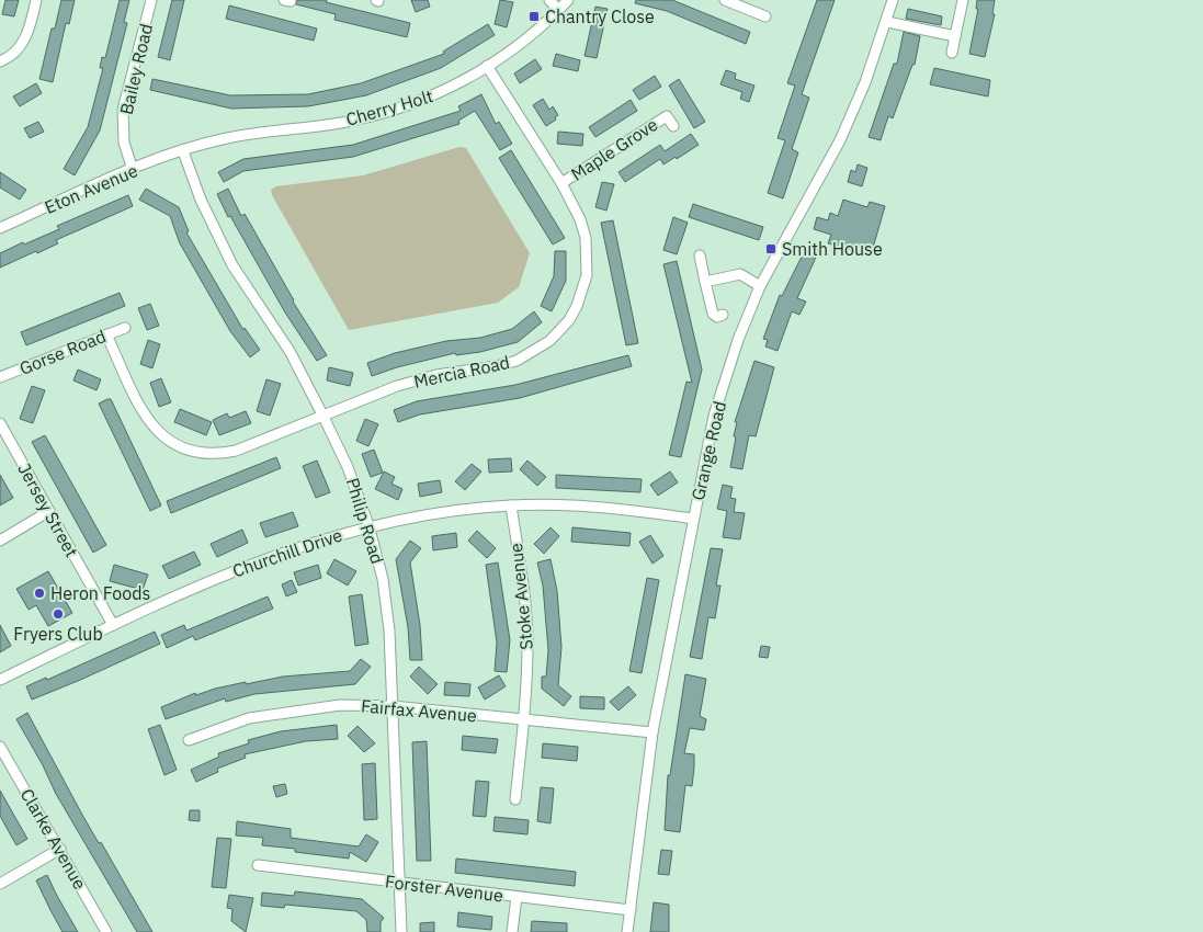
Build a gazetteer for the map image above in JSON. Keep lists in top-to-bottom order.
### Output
{
  "streets": {
    "street": [
      "Bailey Road",
      "Cherry Holt",
      "Maple Grove",
      "Eton Avenue",
      "Gorse Road",
      "Mercia Road",
      "Grange Road",
      "Jersey Street",
      "Philip Road",
      "Churchill Drive",
      "Stoke Avenue",
      "Fairfax Avenue",
      "Clarke Avenue",
      "Forster Avenue"
    ]
  },
  "crossings": [
    ["Bailey Road", "Eton Avenue"],
    ["Cherry Holt", "Eton Avenue"],
    ["Cherry Holt", "Mercia Road"],
    ["Cherry Holt", "Philip Road"],
    ["Maple Grove", "Mercia Road"],
    ["Eton Avenue", "Philip Road"],
    ["Gorse Road", "Mercia Road"],
    ["Mercia Road", "Philip Road"],
    ["Grange Road", "Churchill Drive"],
    ["Grange Road", "Fairfax Avenue"],
    ["Grange Road", "Forster Avenue"],
    ["Jersey Street", "Churchill Drive"],
    ["Philip Road", "Churchill Drive"],
    ["Philip Road", "Fairfax Avenue"],
    ["Philip Road", "Forster Avenue"],
    ["Churchill Drive", "Stoke Avenue"],
    ["Stoke Avenue", "Fairfax Avenue"]
  ],
  "places": {
    "transit": ["Chantry Close", "Smith House"],
    "other": ["Heron Foods", "Fryers Club"]
  }
}
